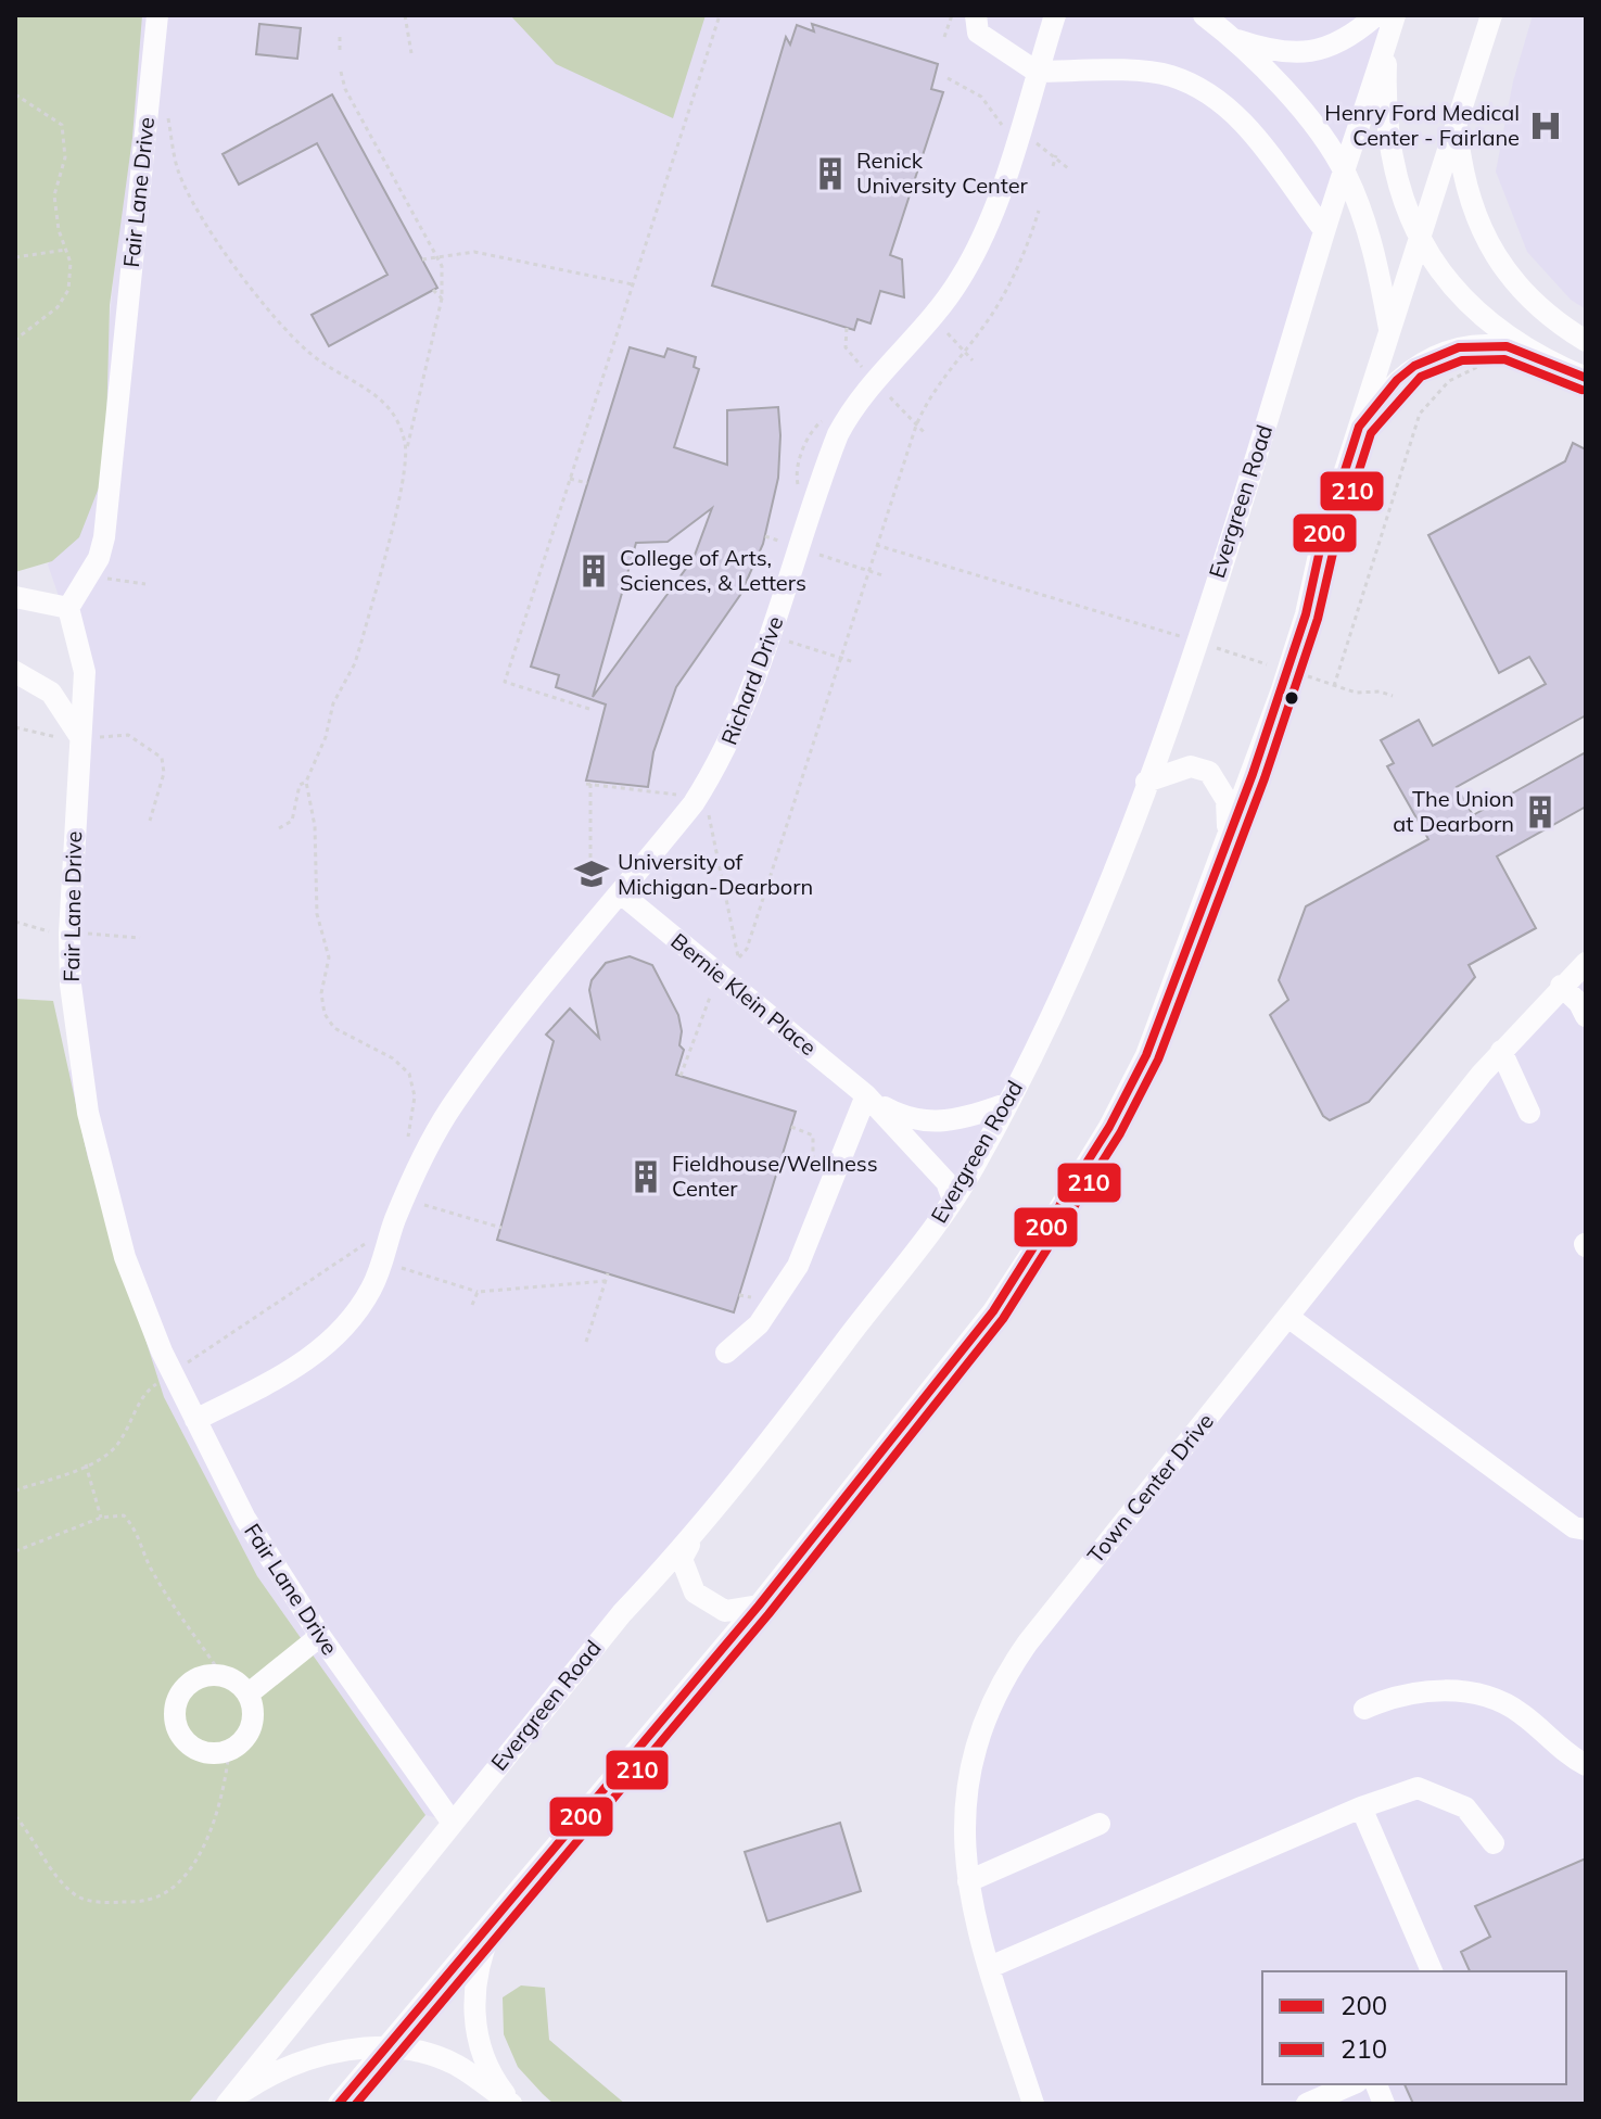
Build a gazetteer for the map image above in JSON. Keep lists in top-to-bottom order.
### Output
{
  "streets": {
    "street": [
      "Fair Lane Drive",
      "Evergreen Road",
      "Richard Drive",
      "Bernie Klein Place",
      "Town Center Drive"
    ]
  },
  "crossings": [
    ["Fair Lane Drive", "Evergreen Road"],
    ["Fair Lane Drive", "Richard Drive"],
    ["Evergreen Road", "Bernie Klein Place"],
    ["Richard Drive", "Bernie Klein Place"]
  ],
  "places": {
    "hospital": ["Henry Ford Medical Center - Fairlane"],
    "building": [
      "Renick University Center",
      "College of Arts, Sciences, & Letters",
      "The Union at Dearborn",
      "Fieldhouse/Wellness Center"
    ],
    "school or university": ["University of Michigan-Dearborn"]
  },
  "lines": ["transit line 200", "transit line 210"],
  "legend": ["200", "210"]
}
